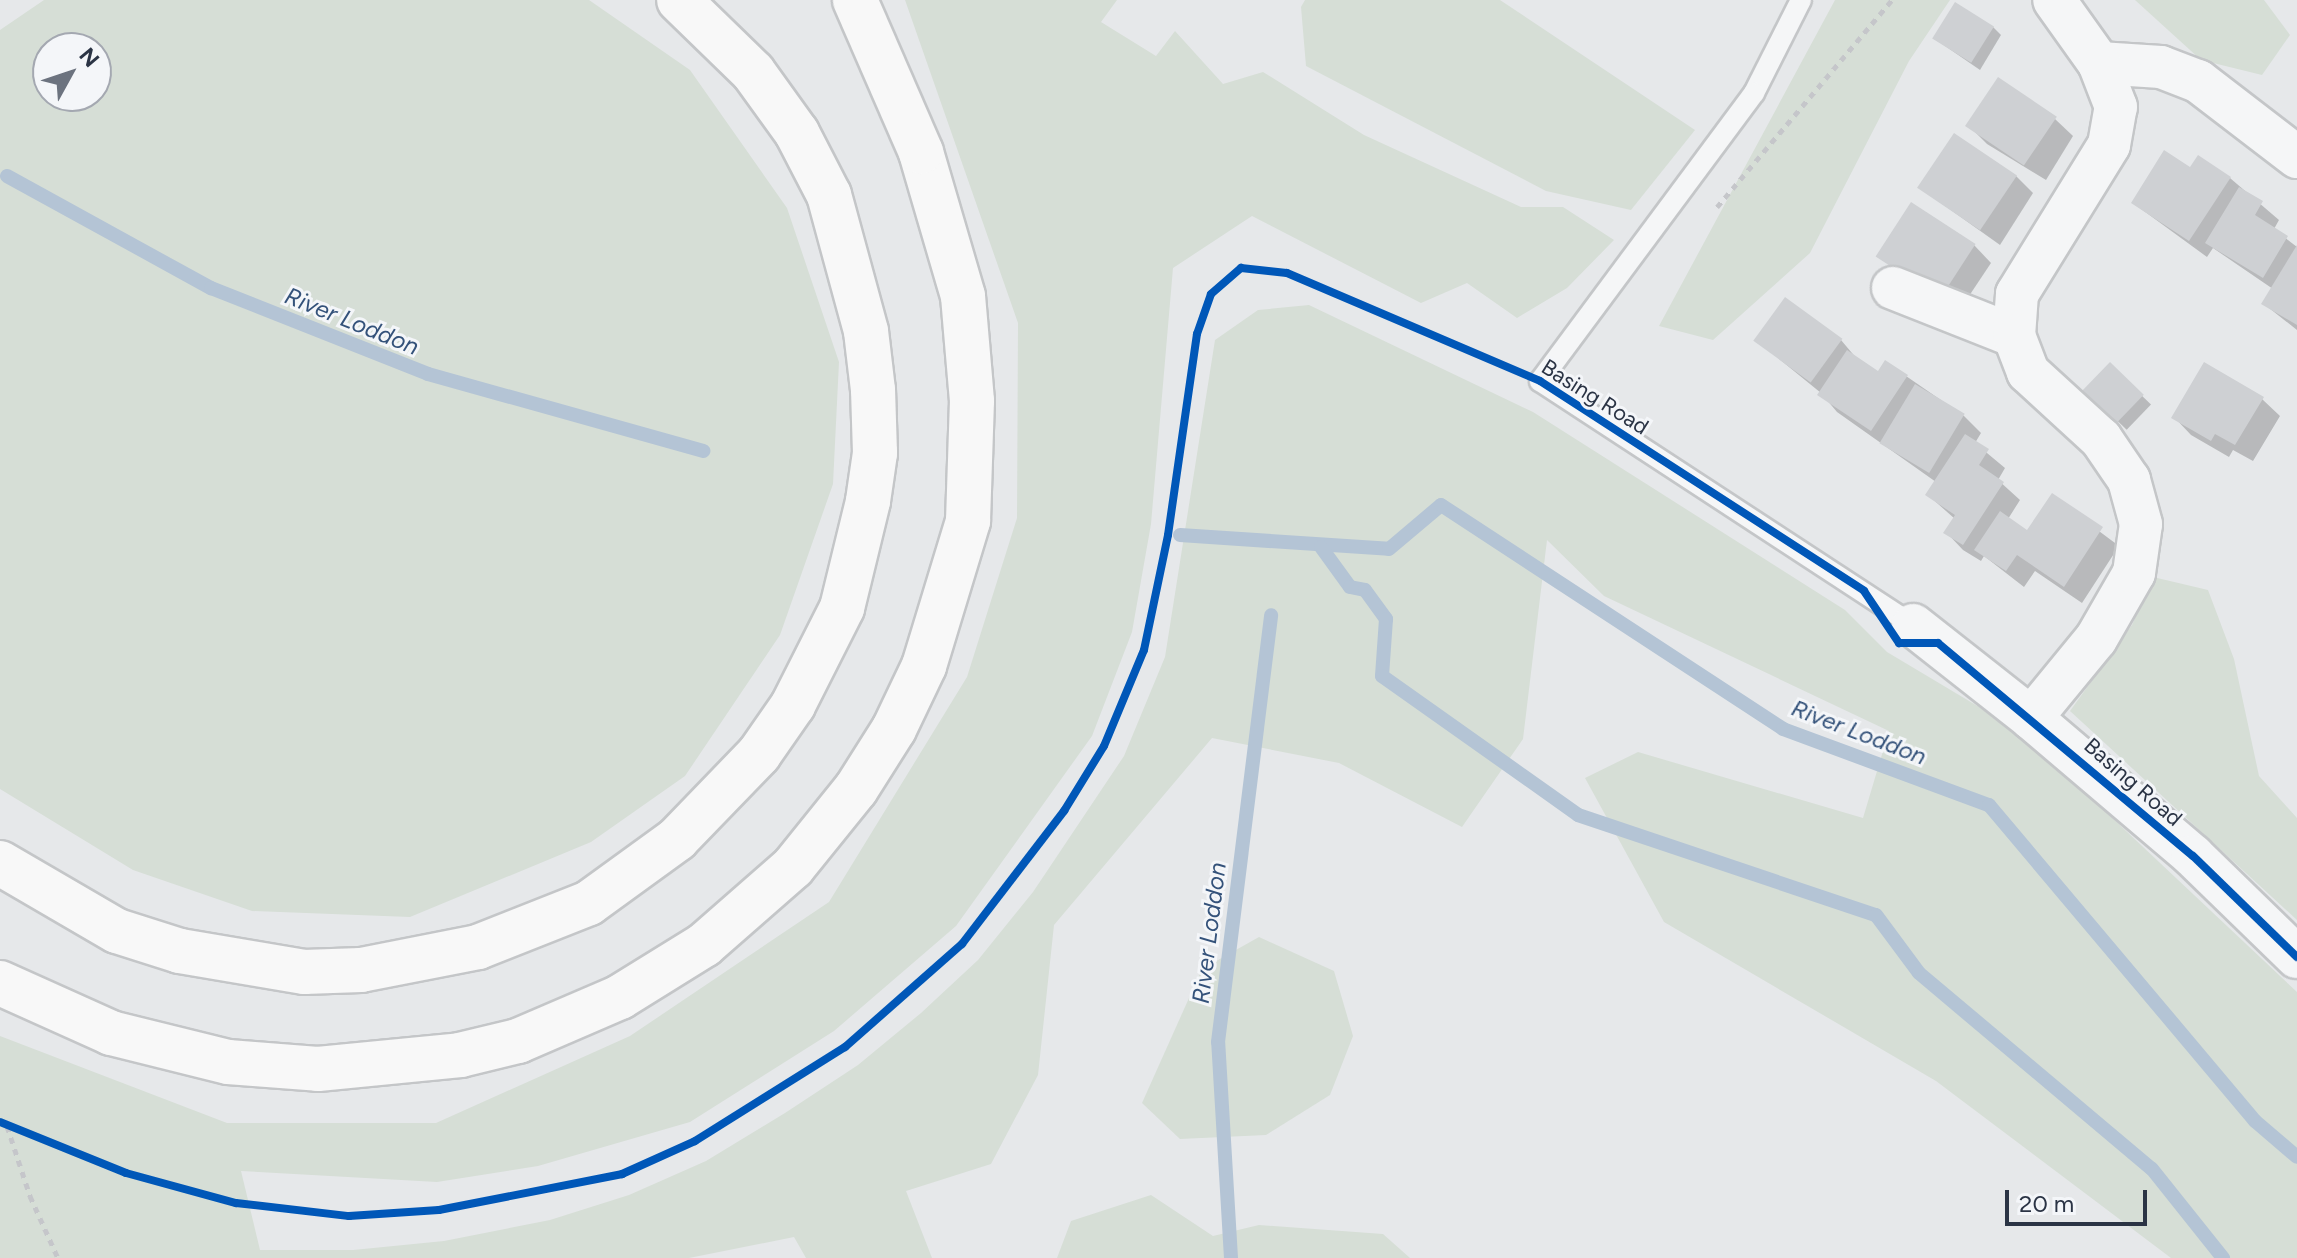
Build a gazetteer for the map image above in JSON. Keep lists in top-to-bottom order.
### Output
{
  "streets": {
    "street": ["Basing Road"]
  },
  "water": ["River Loddon"],
  "scale_bar": "20 m",
  "north": "top right"
}
